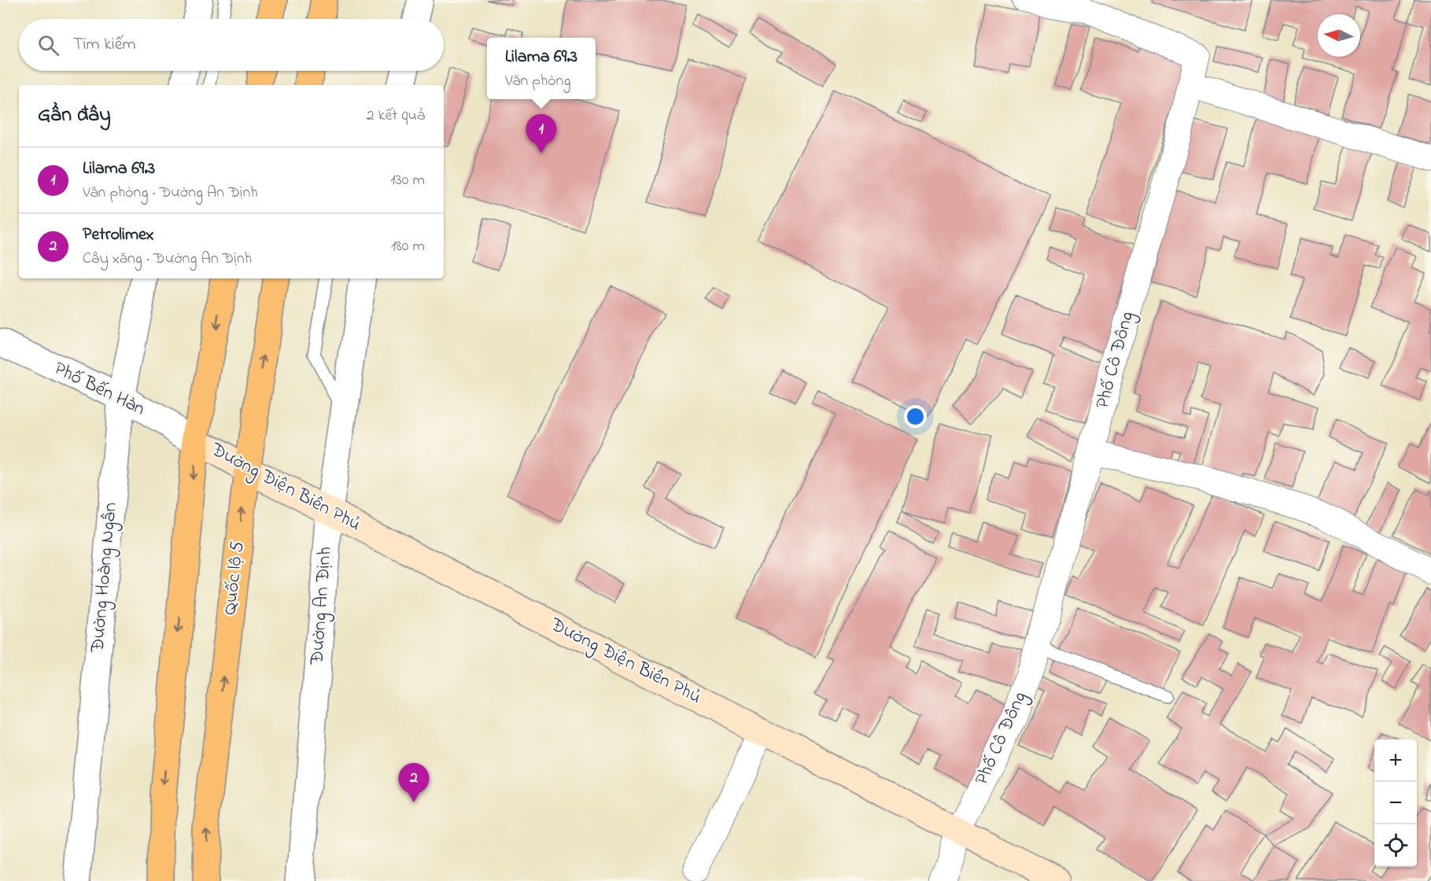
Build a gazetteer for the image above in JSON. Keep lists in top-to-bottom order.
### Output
{
  "streets": {
    "highway": ["Quốc lộ 5"],
    "main road": ["Đường Điện Biên Phủ"],
    "street": [
      "Phố Cô Đông",
      "Phố Bến Hàn",
      "Đường Hoàng Ngân",
      "Đường An Định"
    ]
  },
  "crossings": [
    ["Phố Cô Đông", "Đường Điện Biên Phủ"],
    ["Phố Bến Hàn", "Đường Điện Biên Phủ"],
    ["Phố Bến Hàn", "Đường Hoàng Ngân"],
    ["Đường Điện Biên Phủ", "Quốc lộ 5"],
    ["Đường Điện Biên Phủ", "Đường An Định"]
  ],
  "north": "left",
  "page": {
    "search": "Tìm kiếm",
    "popup": ["Lilama 69.3", "Văn phòng"],
    "heading": ["Gần đây", "2 kết quả"],
    "pins": ["1", "2"],
    "list": [
      {
        "mark": "1",
        "name": "Lilama 69.3",
        "note": "Văn phòng · Đường An Định",
        "value": "130 m"
      },
      {
        "mark": "2",
        "name": "Petrolimex",
        "note": "Cây xăng · Đường An Định",
        "value": "180 m"
      }
    ],
    "map_buttons": ["+", "−"]
  }
}
